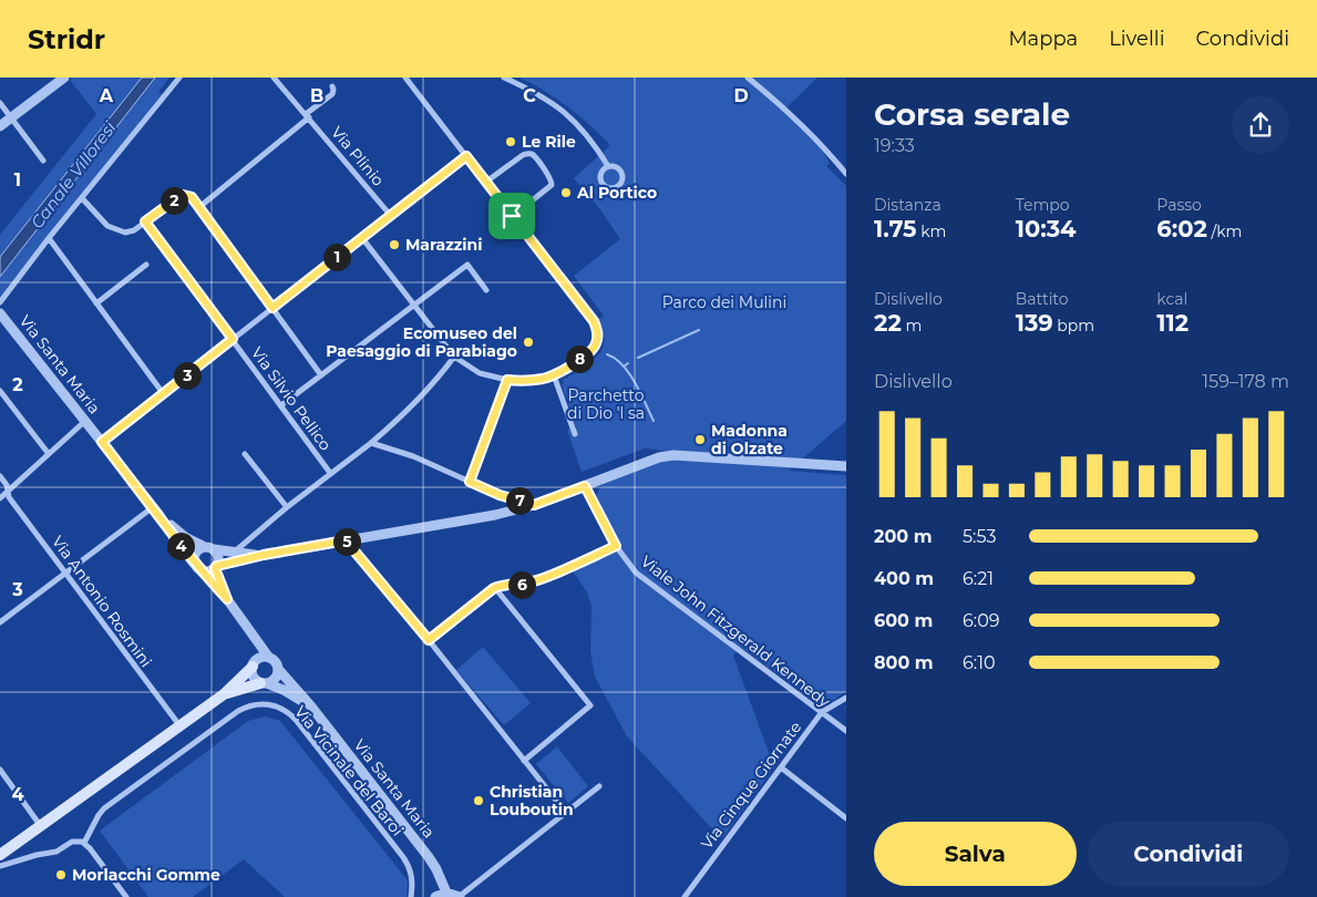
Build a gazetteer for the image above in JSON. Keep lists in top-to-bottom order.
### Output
{
  "streets": {
    "street": [
      "Via Plinio",
      "Via Santa Maria",
      "Via Silvio Pellico",
      "Via Antonio Rosmini",
      "Viale John Fitzgerald Kennedy",
      "Via Vicinale del Baroi",
      "Via Cinque Giornate"
    ]
  },
  "crossings": [
    ["Viale John Fitzgerald Kennedy", "Via Cinque Giornate"]
  ],
  "water": ["Canale Villoresi"],
  "parks": ["Parco dei Mulini", "Parchetto di Dio 'l sa"],
  "places": [
    "Le Rile",
    "Al Portico",
    "Marazzini",
    "Ecomuseo del Paesaggio di Parabiago",
    "Madonna di Olzate",
    "Christian Louboutin",
    "Morlacchi Gomme"
  ],
  "page": {
    "header": "Stridr",
    "nav": ["Mappa", "Livelli", "Condividi"],
    "heading": ["Corsa serale", "19:33"],
    "stats": [
      ["Distanza", "1.75 km"],
      ["Tempo", "10:34"],
      ["Passo", "6:02 /km"],
      ["Dislivello", "22 m"],
      ["Battito", "139 bpm"],
      ["kcal", "112"]
    ],
    "pins": [
      "2",
      "1",
      "8",
      "3",
      "7",
      "5",
      "4",
      "6"
    ],
    "chart": ["Dislivello", "159–178 m"],
    "list": [
      {
        "name": "200 m",
        "note": "5:53"
      },
      {
        "name": "400 m",
        "note": "6:21"
      },
      {
        "name": "600 m",
        "note": "6:09"
      },
      {
        "name": "800 m",
        "note": "6:10"
      }
    ],
    "buttons": ["Salva", "Condividi"]
  },
  "grid": {
    "columns": [
      "A",
      "B",
      "C",
      "D"
    ],
    "rows": [
      "1",
      "2",
      "3",
      "4"
    ]
  }
}
